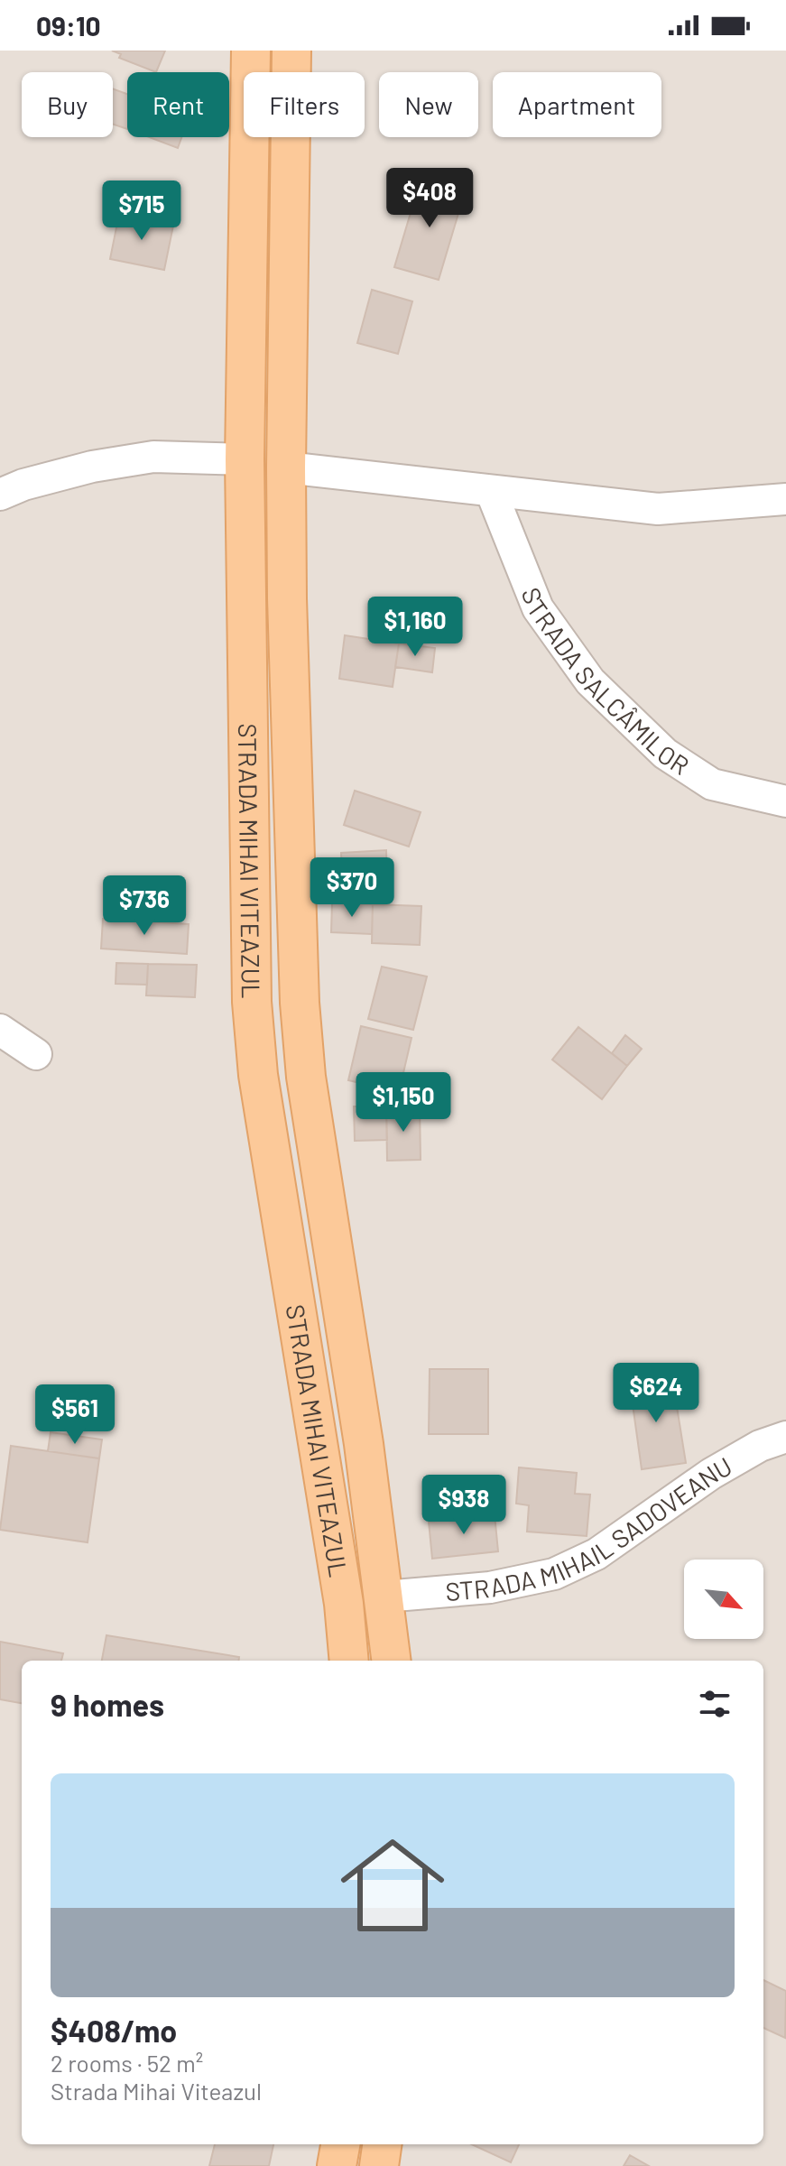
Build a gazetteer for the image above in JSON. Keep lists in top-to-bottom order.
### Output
{
  "streets": {
    "main road": ["STRADA MIHAI VITEAZUL"],
    "street": ["STRADA SALCÂMILOR", "STRADA MIHAIL SADOVEANU"]
  },
  "crossings": [
    ["STRADA MIHAI VITEAZUL", "STRADA MIHAIL SADOVEANU"]
  ],
  "north": "bottom right",
  "page": {
    "status": "09:10",
    "chip": [
      "Buy",
      "Rent",
      "Filters",
      "New",
      "Apartment"
    ],
    "price": [
      "$408",
      "$715",
      "$1,160",
      "$370",
      "$736",
      "$1,150",
      "$624",
      "$561",
      "$938"
    ],
    "heading": "9 homes",
    "list": [
      {
        "name": "$408/mo",
        "note": "2 rooms · 52 m² · Strada Mihai Viteazul"
      }
    ]
  }
}
